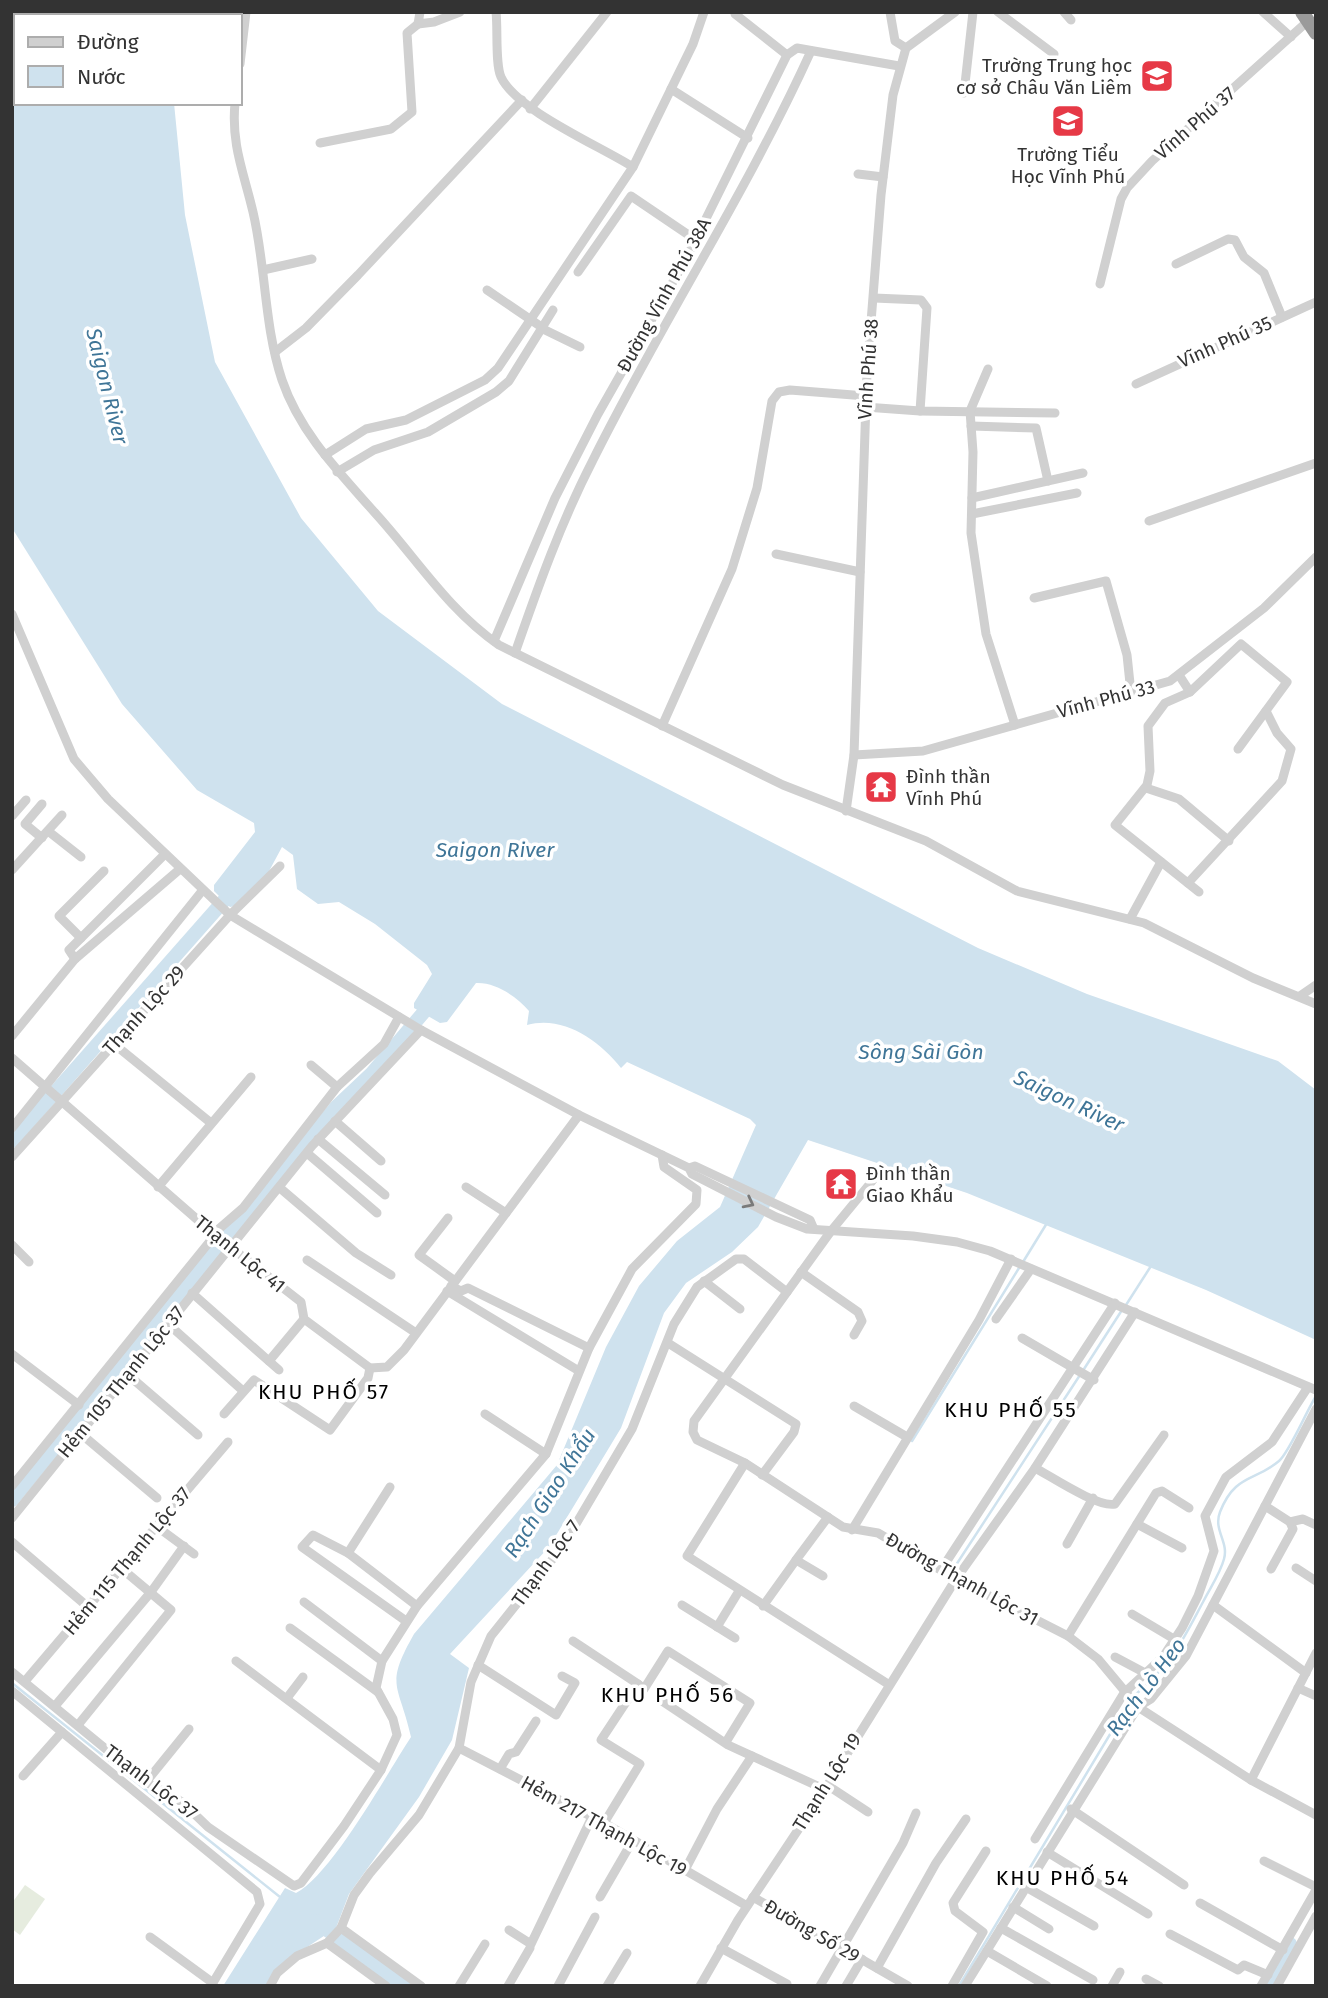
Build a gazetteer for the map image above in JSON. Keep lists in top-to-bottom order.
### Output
{
  "streets": {
    "street": [
      "Vĩnh Phú 37",
      "Đường Vĩnh Phú 38A",
      "Vĩnh Phú 35",
      "Vĩnh Phú 38",
      "Vĩnh Phú 33",
      "Thạnh Lộc 29",
      "Thạnh Lộc 41",
      "Hẻm 105 Thạnh Lộc 37",
      "Hẻm 115 Thạnh Lộc 37",
      "Thạnh Lộc 7",
      "Đường Thạnh Lộc 31",
      "Thạnh Lộc 37",
      "Thạnh Lộc 19",
      "Hẻm 217 Thạnh Lộc 19",
      "Đường Số 29"
    ]
  },
  "crossings": [
    ["Vĩnh Phú 38", "Vĩnh Phú 33"],
    ["Thạnh Lộc 29", "Thạnh Lộc 41"],
    ["Thạnh Lộc 41", "Hẻm 105 Thạnh Lộc 37"],
    ["Hẻm 115 Thạnh Lộc 37", "Thạnh Lộc 37"],
    ["Thạnh Lộc 7", "Đường Thạnh Lộc 31"],
    ["Thạnh Lộc 7", "Hẻm 217 Thạnh Lộc 19"],
    ["Đường Thạnh Lộc 31", "Thạnh Lộc 19"],
    ["Thạnh Lộc 19", "Hẻm 217 Thạnh Lộc 19"],
    ["Thạnh Lộc 19", "Đường Số 29"]
  ],
  "districts": [
    "KHU PHỐ 57",
    "KHU PHỐ 55",
    "KHU PHỐ 56",
    "KHU PHỐ 54"
  ],
  "water": [
    "Saigon River",
    "Sông Sài Gòn",
    "Rạch Giao Khẩu",
    "Rạch Lò Heo"
  ],
  "places": {
    "school or university": ["Trường Trung học cơ sở Châu Văn Liêm", "Trường Tiểu Học Vĩnh Phú"],
    "temple": ["Đình thần Vĩnh Phú", "Đình thần Giao Khẩu"]
  },
  "legend": ["Đường", "Nước"]
}
